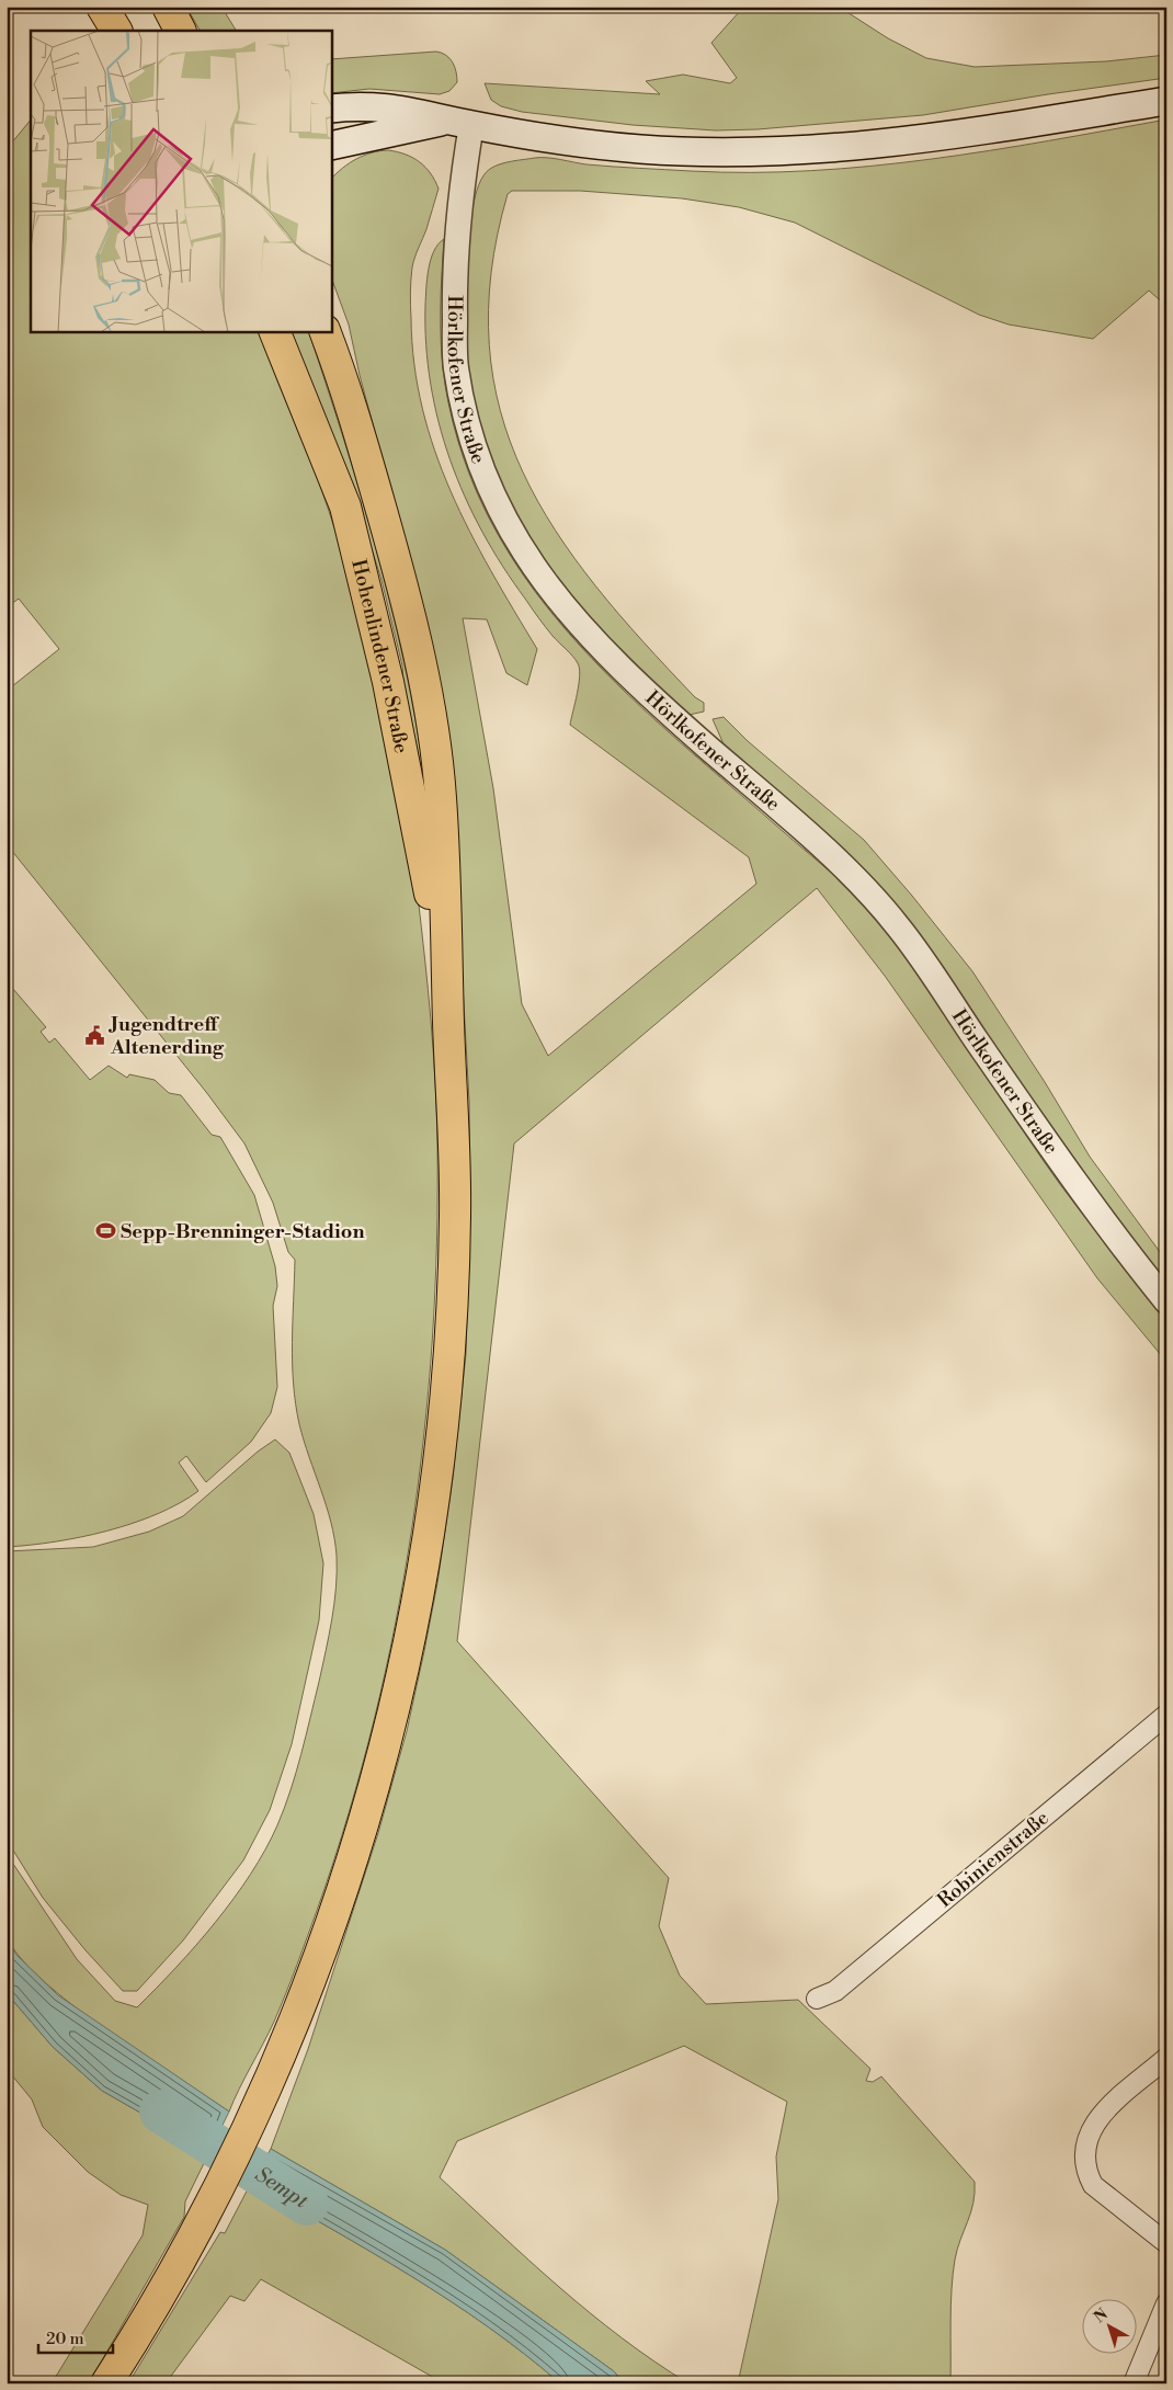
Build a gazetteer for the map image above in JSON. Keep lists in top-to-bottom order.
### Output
{
  "streets": {
    "main road": ["Hohenlindener Straße"],
    "street": ["Hörlkofener Straße", "Robinienstraße"]
  },
  "water": ["Sempt"],
  "places": {
    "public building": ["Jugendtreff Altenerding"],
    "sports": ["Sepp-Brenninger-Stadion"]
  },
  "scale_bar": "20 m",
  "north": "top left"
}
